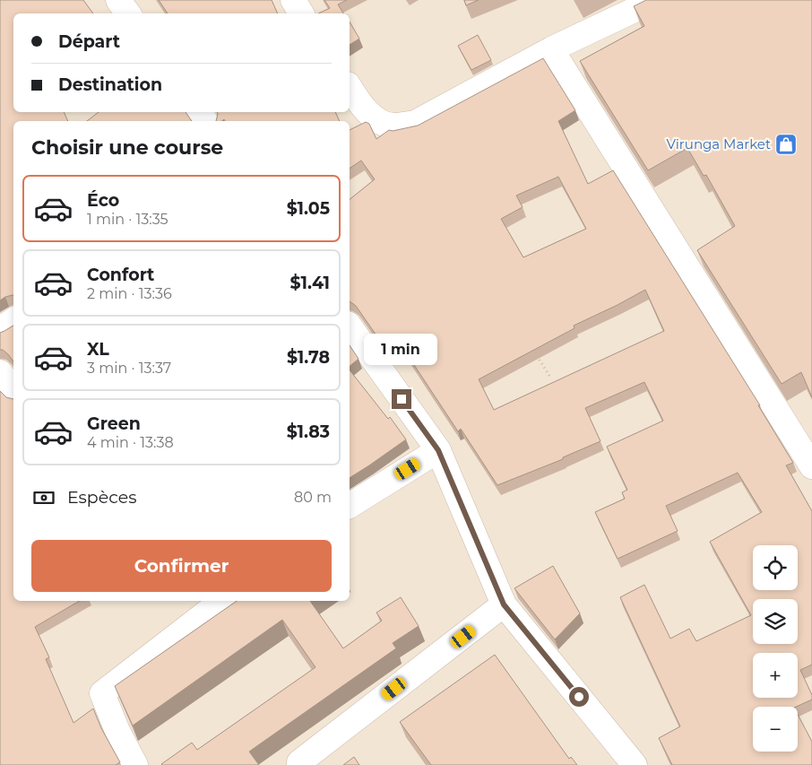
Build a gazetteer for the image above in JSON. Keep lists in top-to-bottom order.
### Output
{
  "places": {
    "shop": ["Virunga Market"]
  },
  "page": {
    "banner": ["Départ", "Destination"],
    "heading": "Choisir une course",
    "list": [
      {
        "name": "Éco",
        "note": "1 min · 13:35",
        "value": "$1.05"
      },
      {
        "name": "Confort",
        "note": "2 min · 13:36",
        "value": "$1.41"
      },
      {
        "name": "XL",
        "note": "3 min · 13:37",
        "value": "$1.78"
      },
      {
        "name": "Green",
        "note": "4 min · 13:38",
        "value": "$1.83"
      }
    ],
    "bubble": "1 min",
    "pay": ["Espèces", "80 m"],
    "buttons": "Confirmer",
    "map_buttons": ["+", "−"]
  }
}
